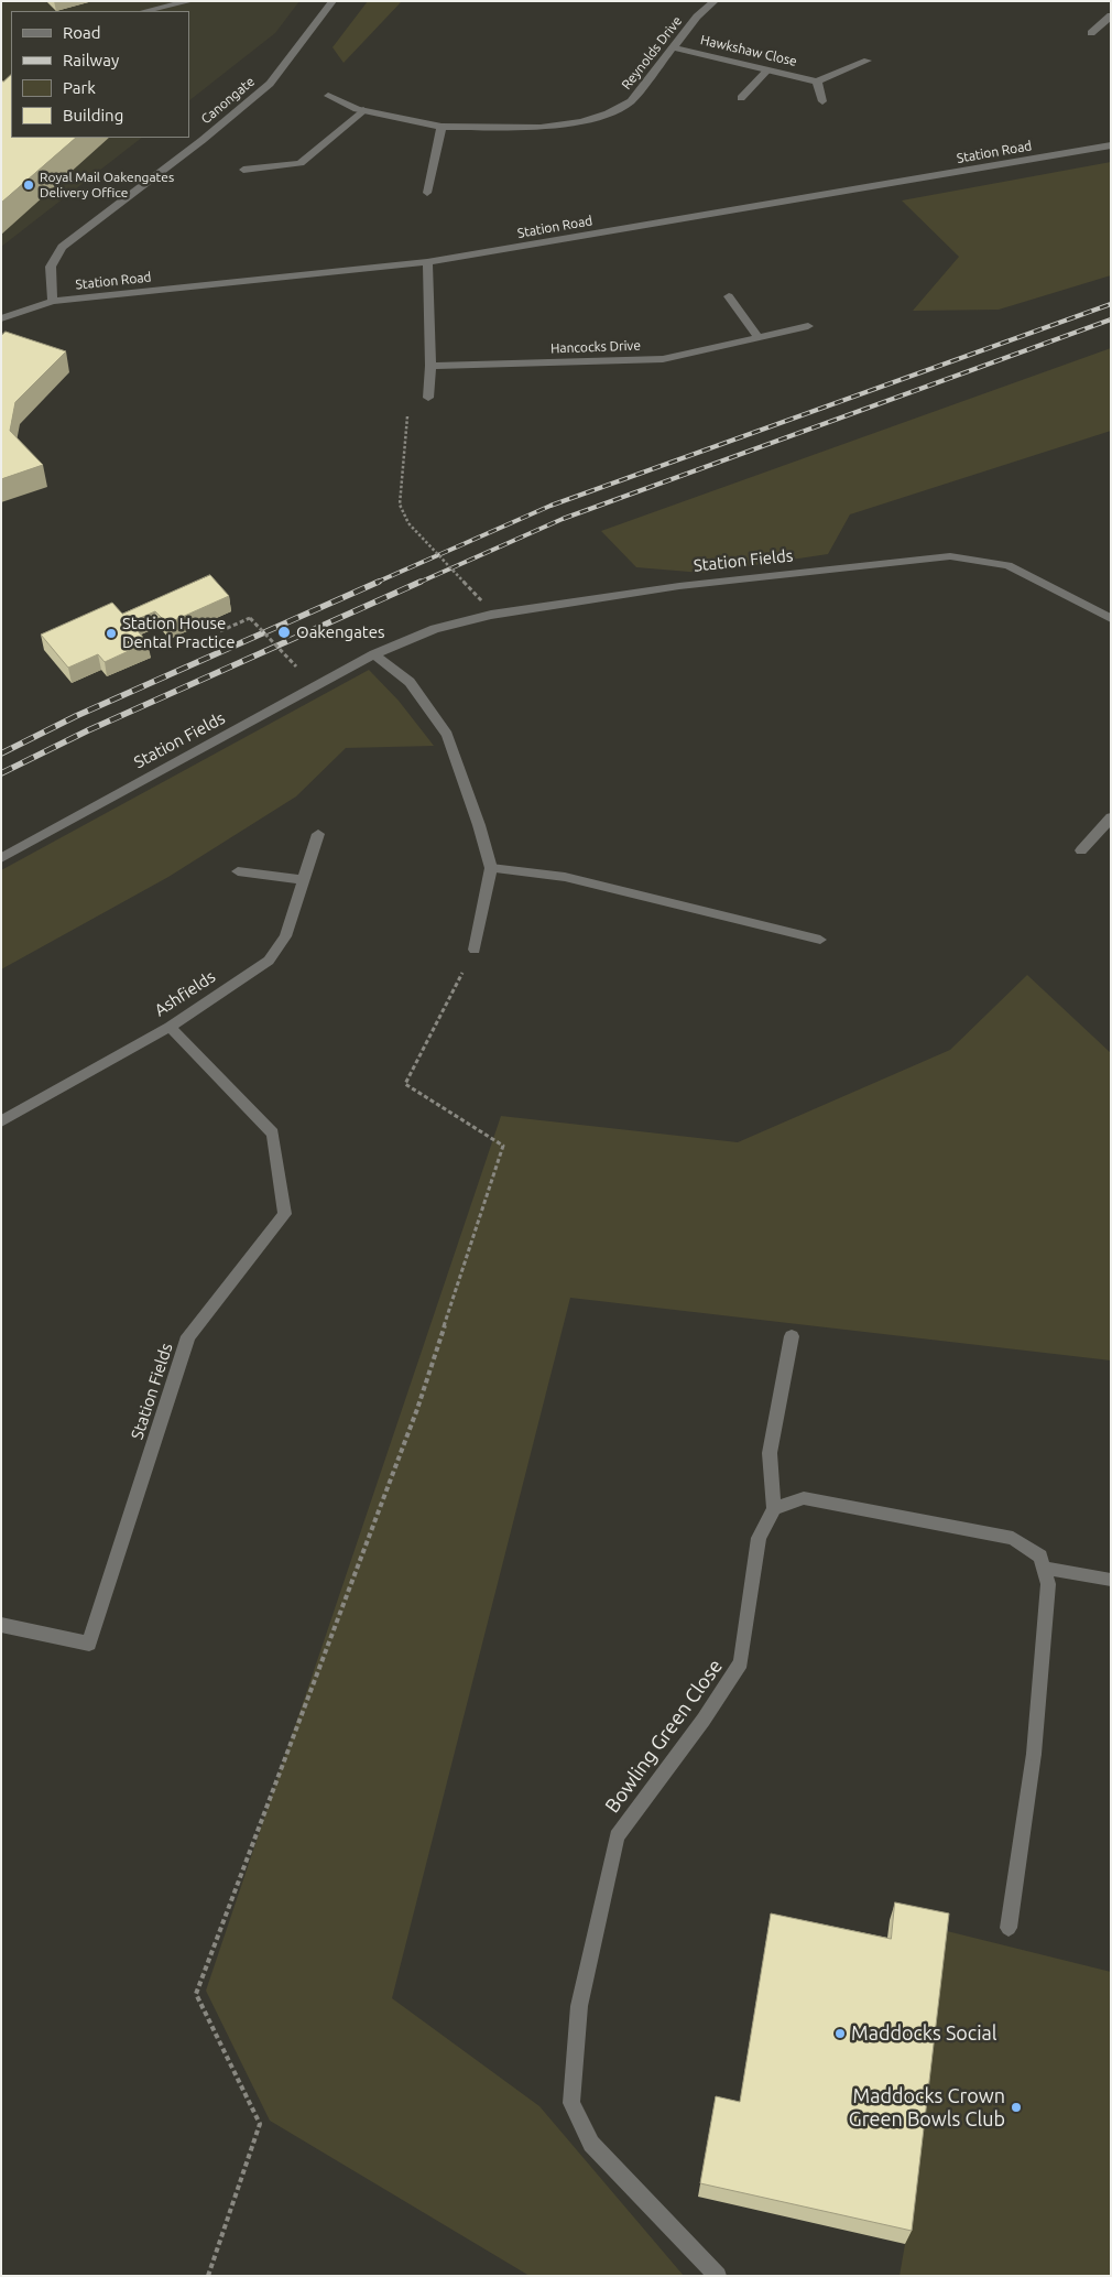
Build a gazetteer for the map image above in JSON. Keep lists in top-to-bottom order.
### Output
{
  "streets": {
    "street": [
      "Hawkshaw Close",
      "Reynolds Drive",
      "Canongate",
      "Station Road",
      "Hancocks Drive",
      "Station Fields",
      "Ashfields",
      "Bowling Green Close"
    ]
  },
  "crossings": [
    ["Hawkshaw Close", "Reynolds Drive"],
    ["Canongate", "Station Road"],
    ["Station Fields", "Ashfields"]
  ],
  "places": [
    "Royal Mail Oakengates Delivery Office",
    "Oakengates",
    "Station House Dental Practice",
    "Maddocks Social",
    "Maddocks Crown Green Bowls Club"
  ],
  "legend": [
    "Road",
    "Railway",
    "Park",
    "Building"
  ]
}
